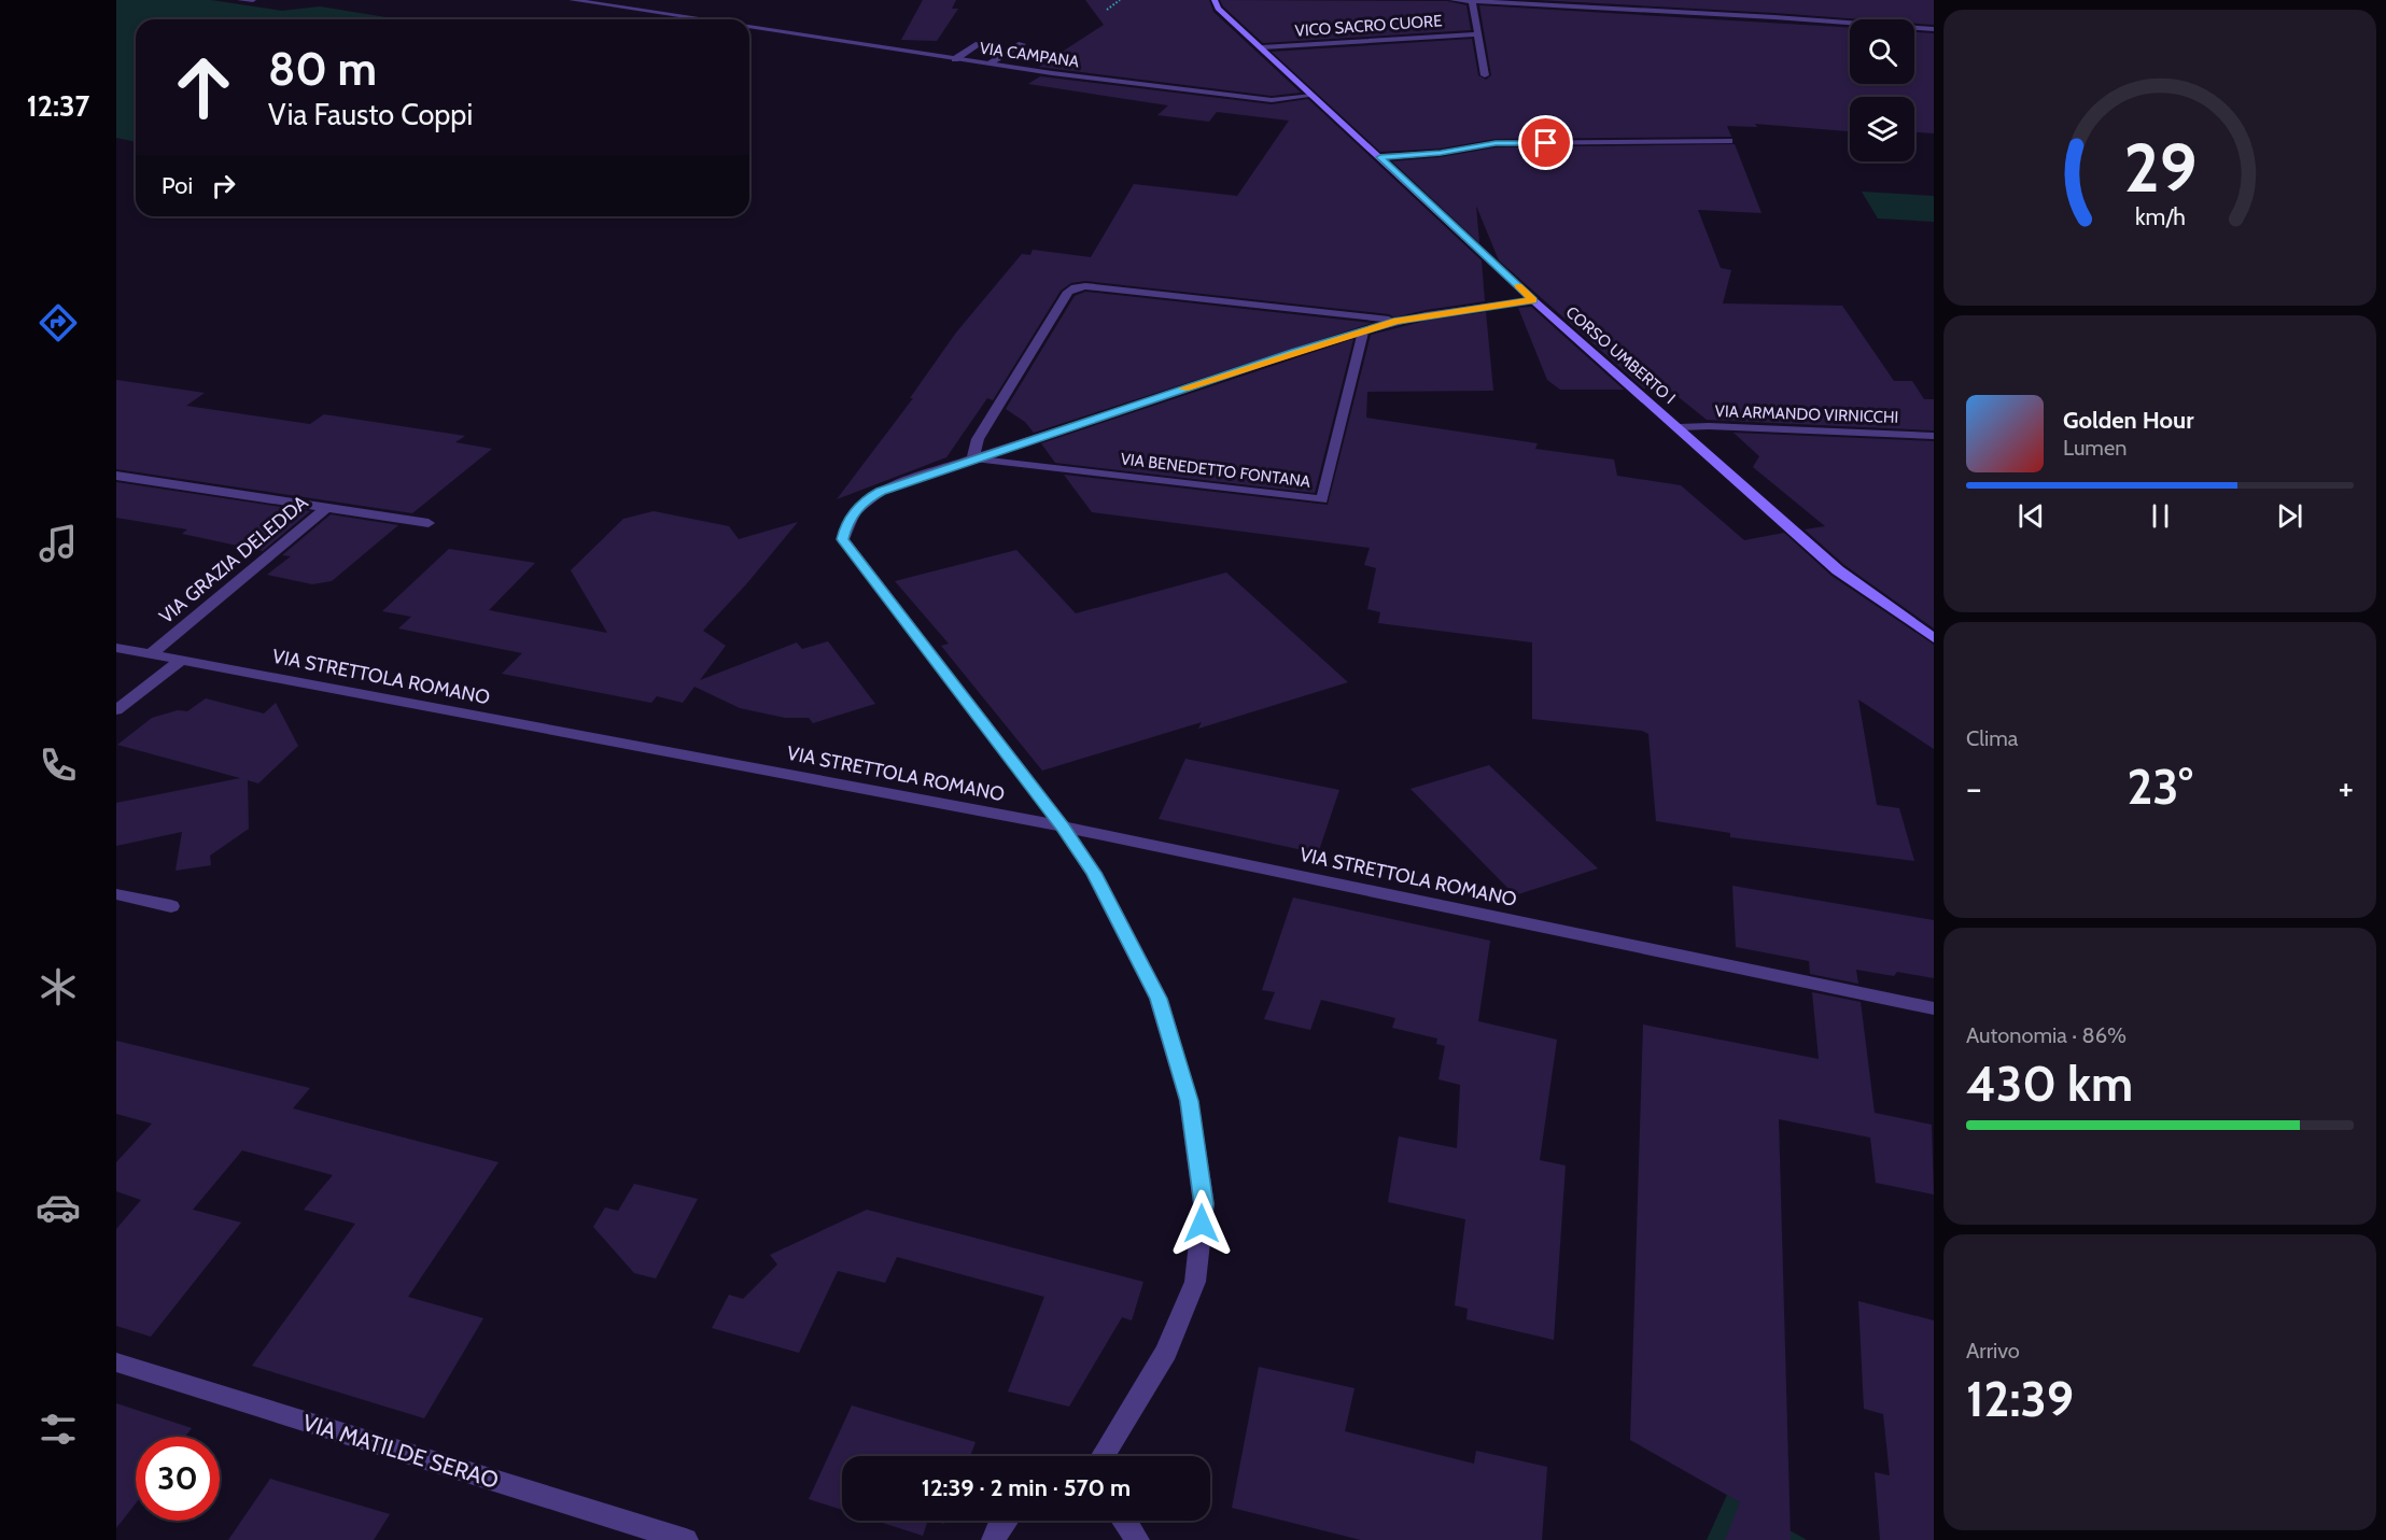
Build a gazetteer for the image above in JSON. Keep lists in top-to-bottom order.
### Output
{
  "streets": {
    "main road": ["CORSO UMBERTO I"],
    "street": [
      "VICO SACRO CUORE",
      "VIA CAMPANA",
      "VIA ARMANDO VIRNICCHI",
      "VIA BENEDETTO FONTANA",
      "VIA GRAZIA DELEDDA",
      "VIA STRETTOLA ROMANO",
      "VIA MATILDE SERAO"
    ]
  },
  "crossings": [
    ["VICO SACRO CUORE", "CORSO UMBERTO I"],
    ["VIA CAMPANA", "CORSO UMBERTO I"],
    ["CORSO UMBERTO I", "VIA ARMANDO VIRNICCHI"],
    ["CORSO UMBERTO I", "VIA BENEDETTO FONTANA"],
    ["VIA BENEDETTO FONTANA", "VIA STRETTOLA ROMANO"],
    ["VIA GRAZIA DELEDDA", "VIA STRETTOLA ROMANO"]
  ],
  "page": {
    "tabs": "12:37",
    "turn": ["80 m", "Via Fausto Coppi"],
    "then": "Poi",
    "song": ["Golden Hour", "Lumen"],
    "tile": [
      "Clima",
      ["Autonomia · 86%", "430 km"],
      ["Arrivo", "12:39"]
    ],
    "heat": ["−", "23°", "+"],
    "limit": "30",
    "trip": "12:39 · 2 min · 570 m",
    "gauge": ["29", "km/h"]
  }
}
